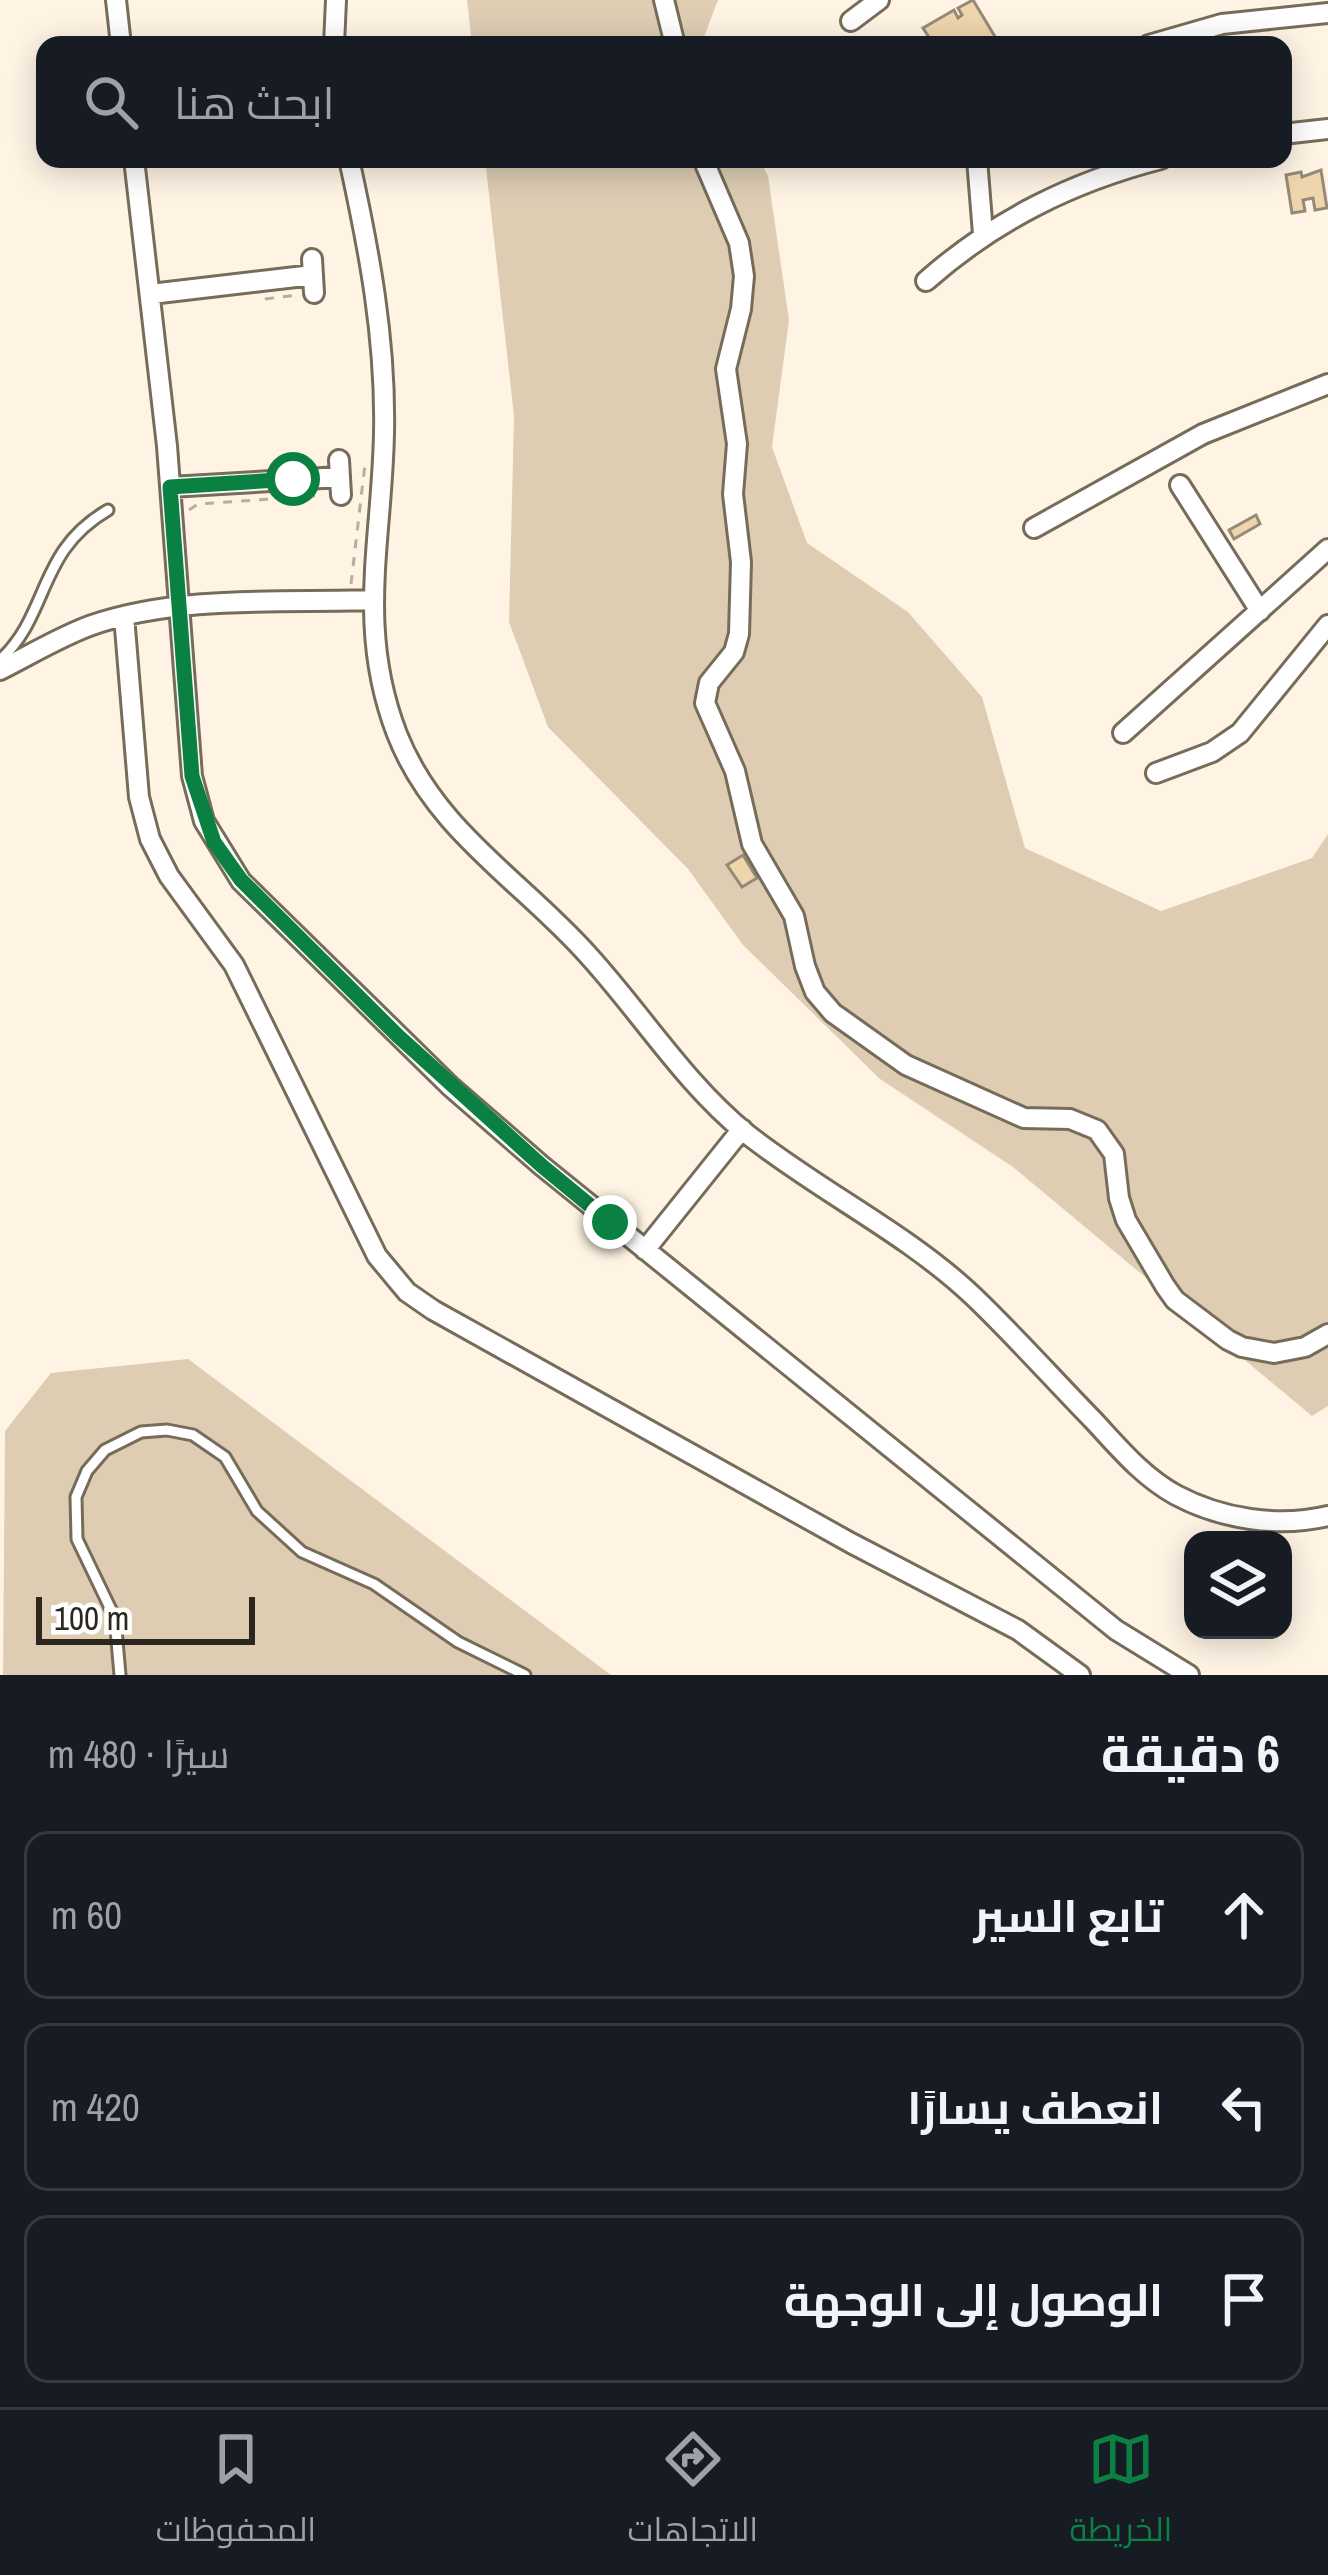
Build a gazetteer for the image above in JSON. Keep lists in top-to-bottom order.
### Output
{
  "scale_bar": "100 m",
  "page": {
    "search": "ابحث هنا",
    "scale": "100 m",
    "heading": ["6 دقيقة", "سيرًا · 480 m"],
    "list": [
      ["تابع السير", "60 m"],
      ["انعطف يسارًا", "420 m"],
      "الوصول إلى الوجهة"
    ],
    "nav": ["الخريطة", "الاتجاهات", "المحفوظات"]
  }
}
